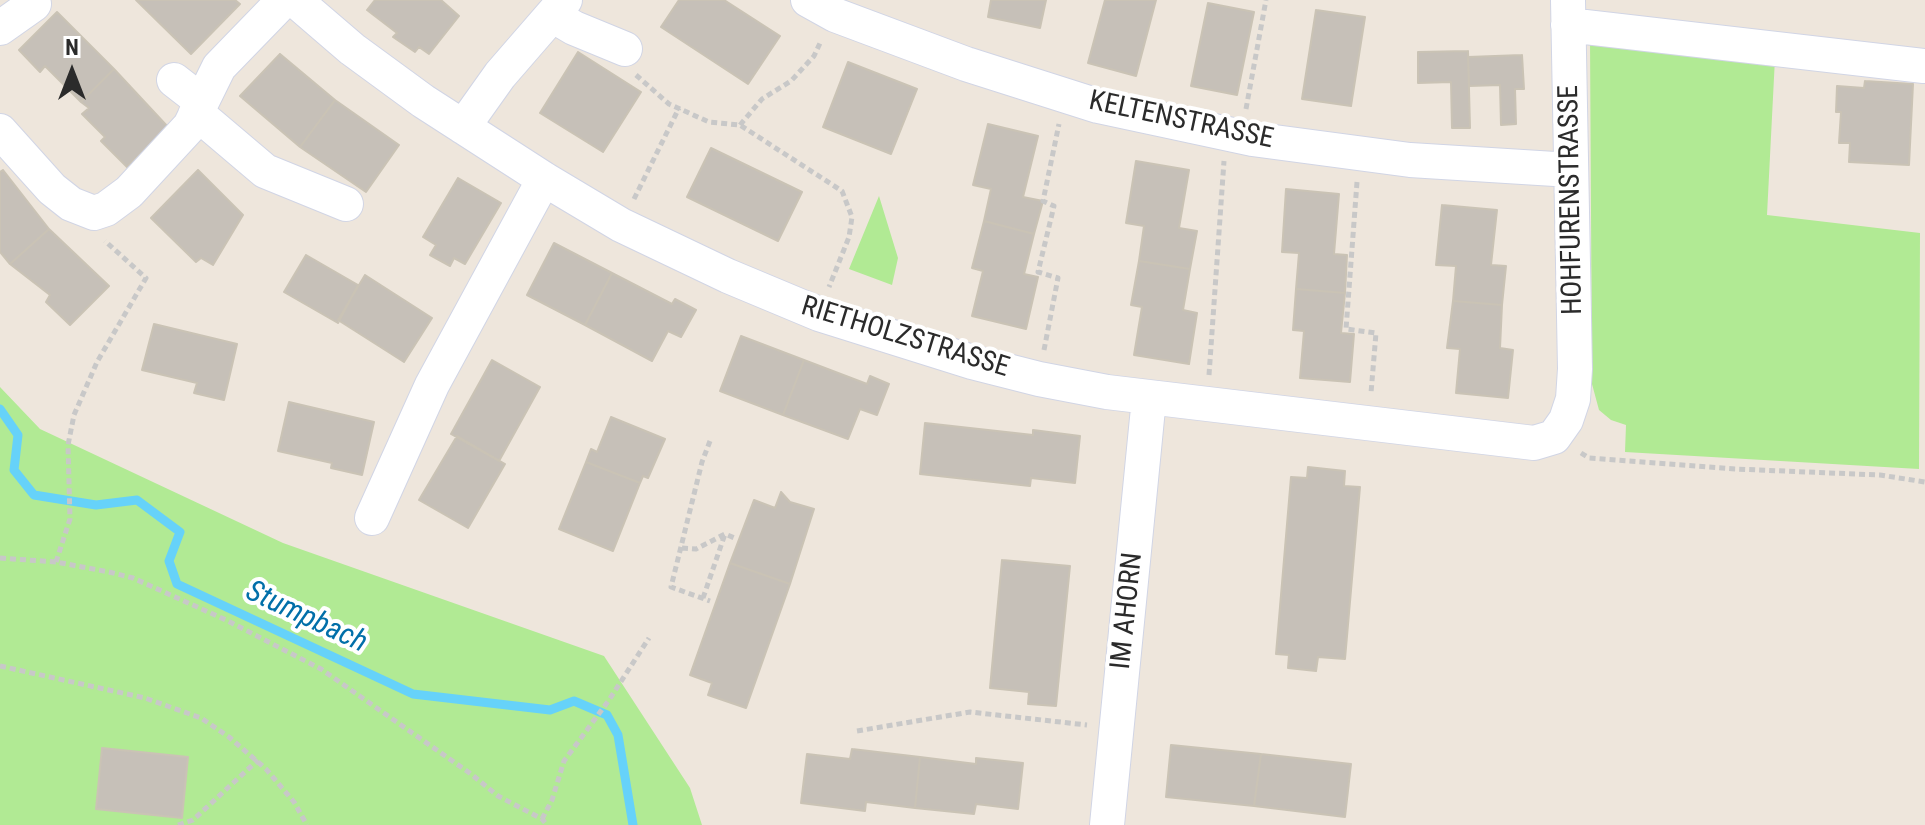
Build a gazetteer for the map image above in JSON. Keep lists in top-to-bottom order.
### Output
{
  "streets": {
    "street": [
      "KELTENSTRASSE",
      "HOHFURENSTRASSE",
      "RIETHOLZSTRASSE",
      "IM AHORN"
    ]
  },
  "crossings": [
    ["KELTENSTRASSE", "HOHFURENSTRASSE"],
    ["HOHFURENSTRASSE", "RIETHOLZSTRASSE"],
    ["RIETHOLZSTRASSE", "IM AHORN"]
  ],
  "water": ["Stumpbach"],
  "north": "top"
}
